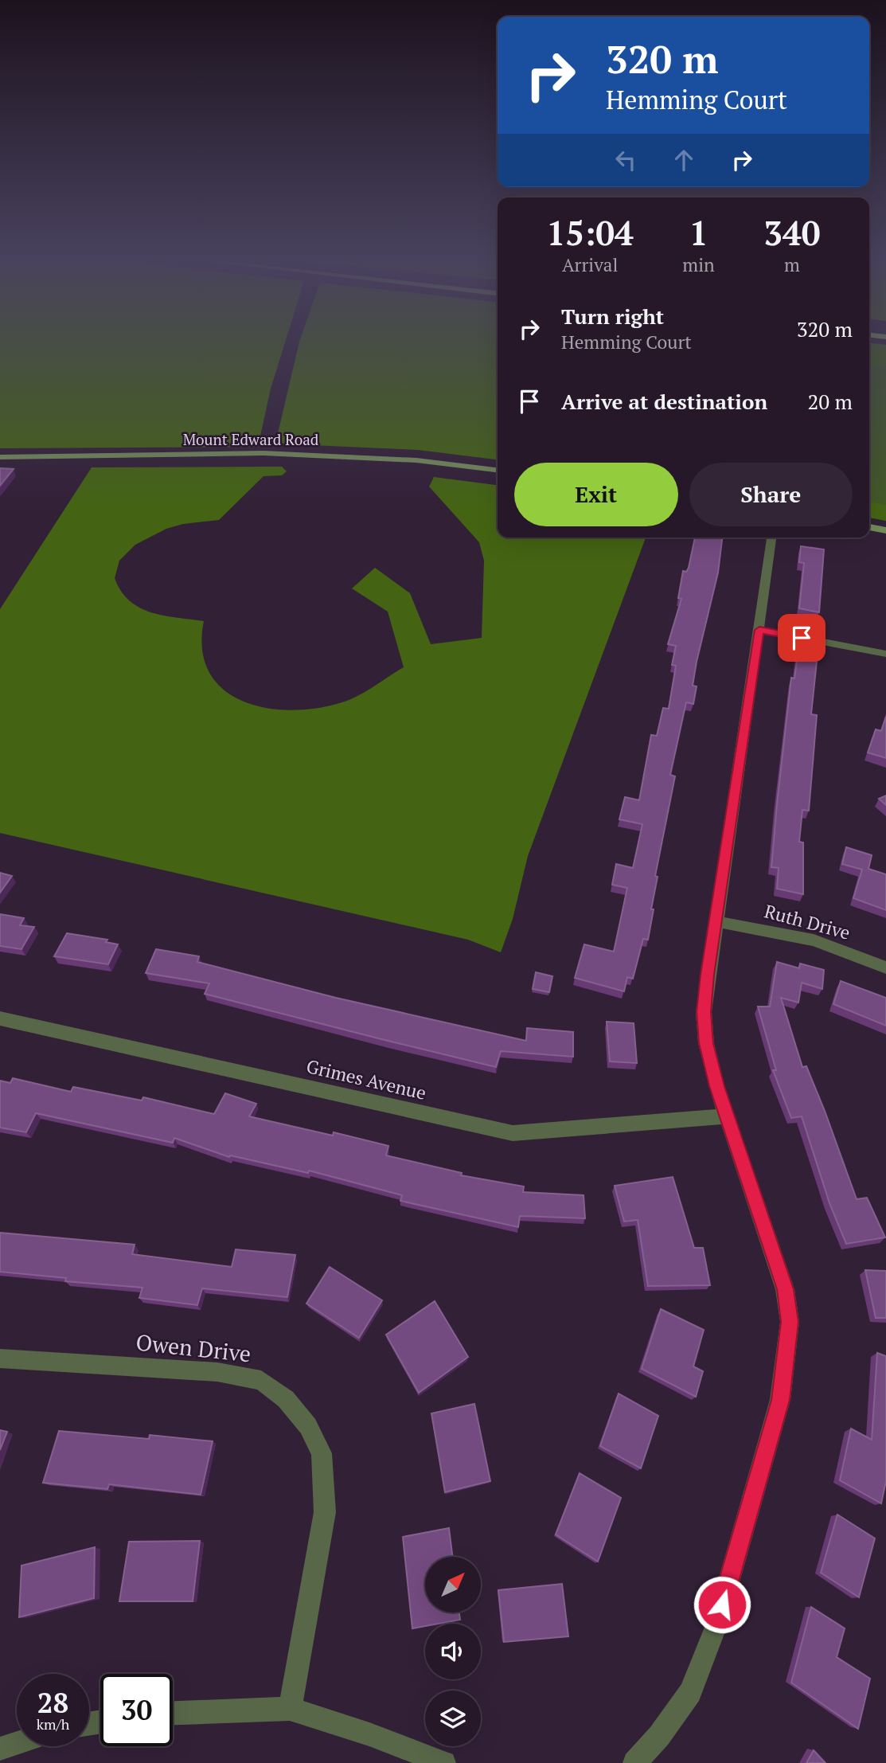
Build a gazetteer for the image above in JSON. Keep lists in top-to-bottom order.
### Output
{
  "streets": {
    "street": [
      "Mount Edward Road",
      "Ruth Drive",
      "Grimes Avenue",
      "Owen Drive"
    ]
  },
  "north": "top right",
  "page": {
    "turn": ["320 m", "Hemming Court"],
    "eta": [
      "15:04",
      "Arrival",
      "1",
      "min",
      "340",
      "m"
    ],
    "list": [
      {
        "name": "Turn right",
        "note": "Hemming Court",
        "value": "320 m"
      },
      {
        "name": "Arrive at destination",
        "value": "20 m"
      }
    ],
    "buttons": ["Exit", "Share"],
    "speed": "28 km/h",
    "limit": "30"
  }
}
